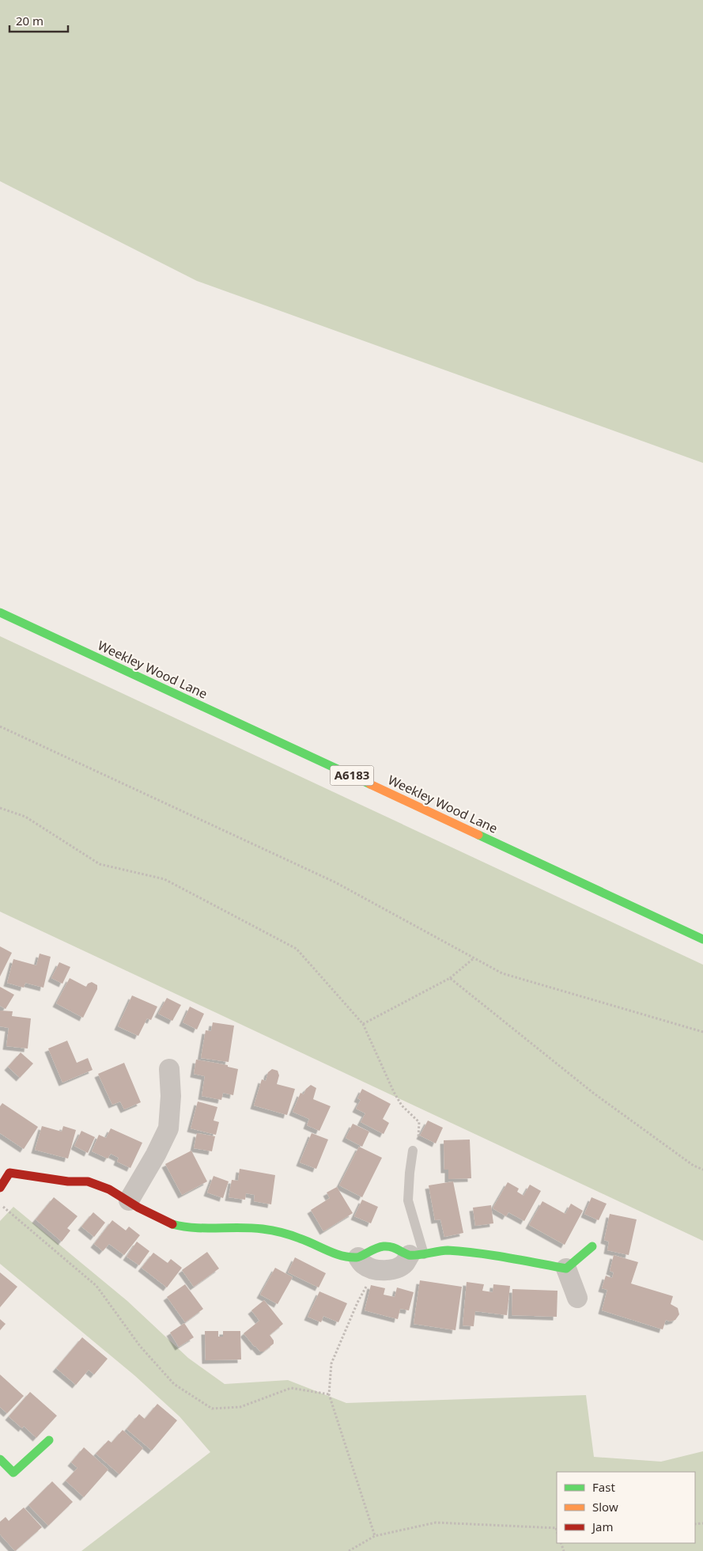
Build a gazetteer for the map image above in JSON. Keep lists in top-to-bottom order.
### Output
{
  "streets": {
    "main road": ["Weekley Wood Lane", "A6183"]
  },
  "legend": ["Fast", "Slow", "Jam"],
  "scale_bar": "20 m"
}
